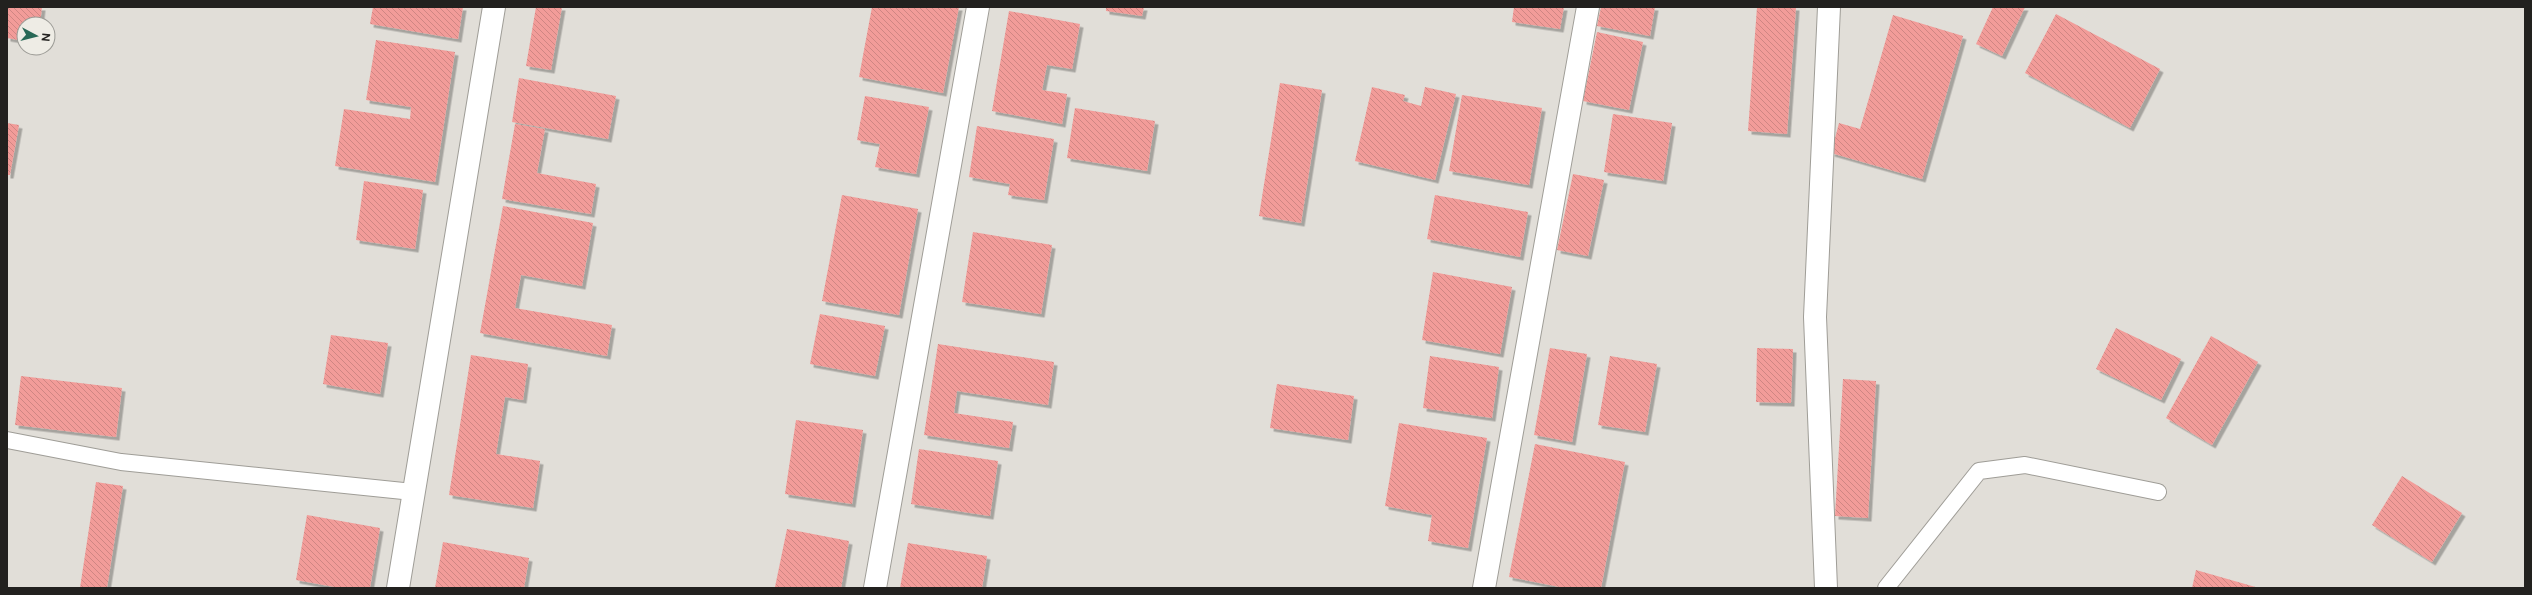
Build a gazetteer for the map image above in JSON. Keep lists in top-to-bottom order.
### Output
{
  "north": "right"
}
